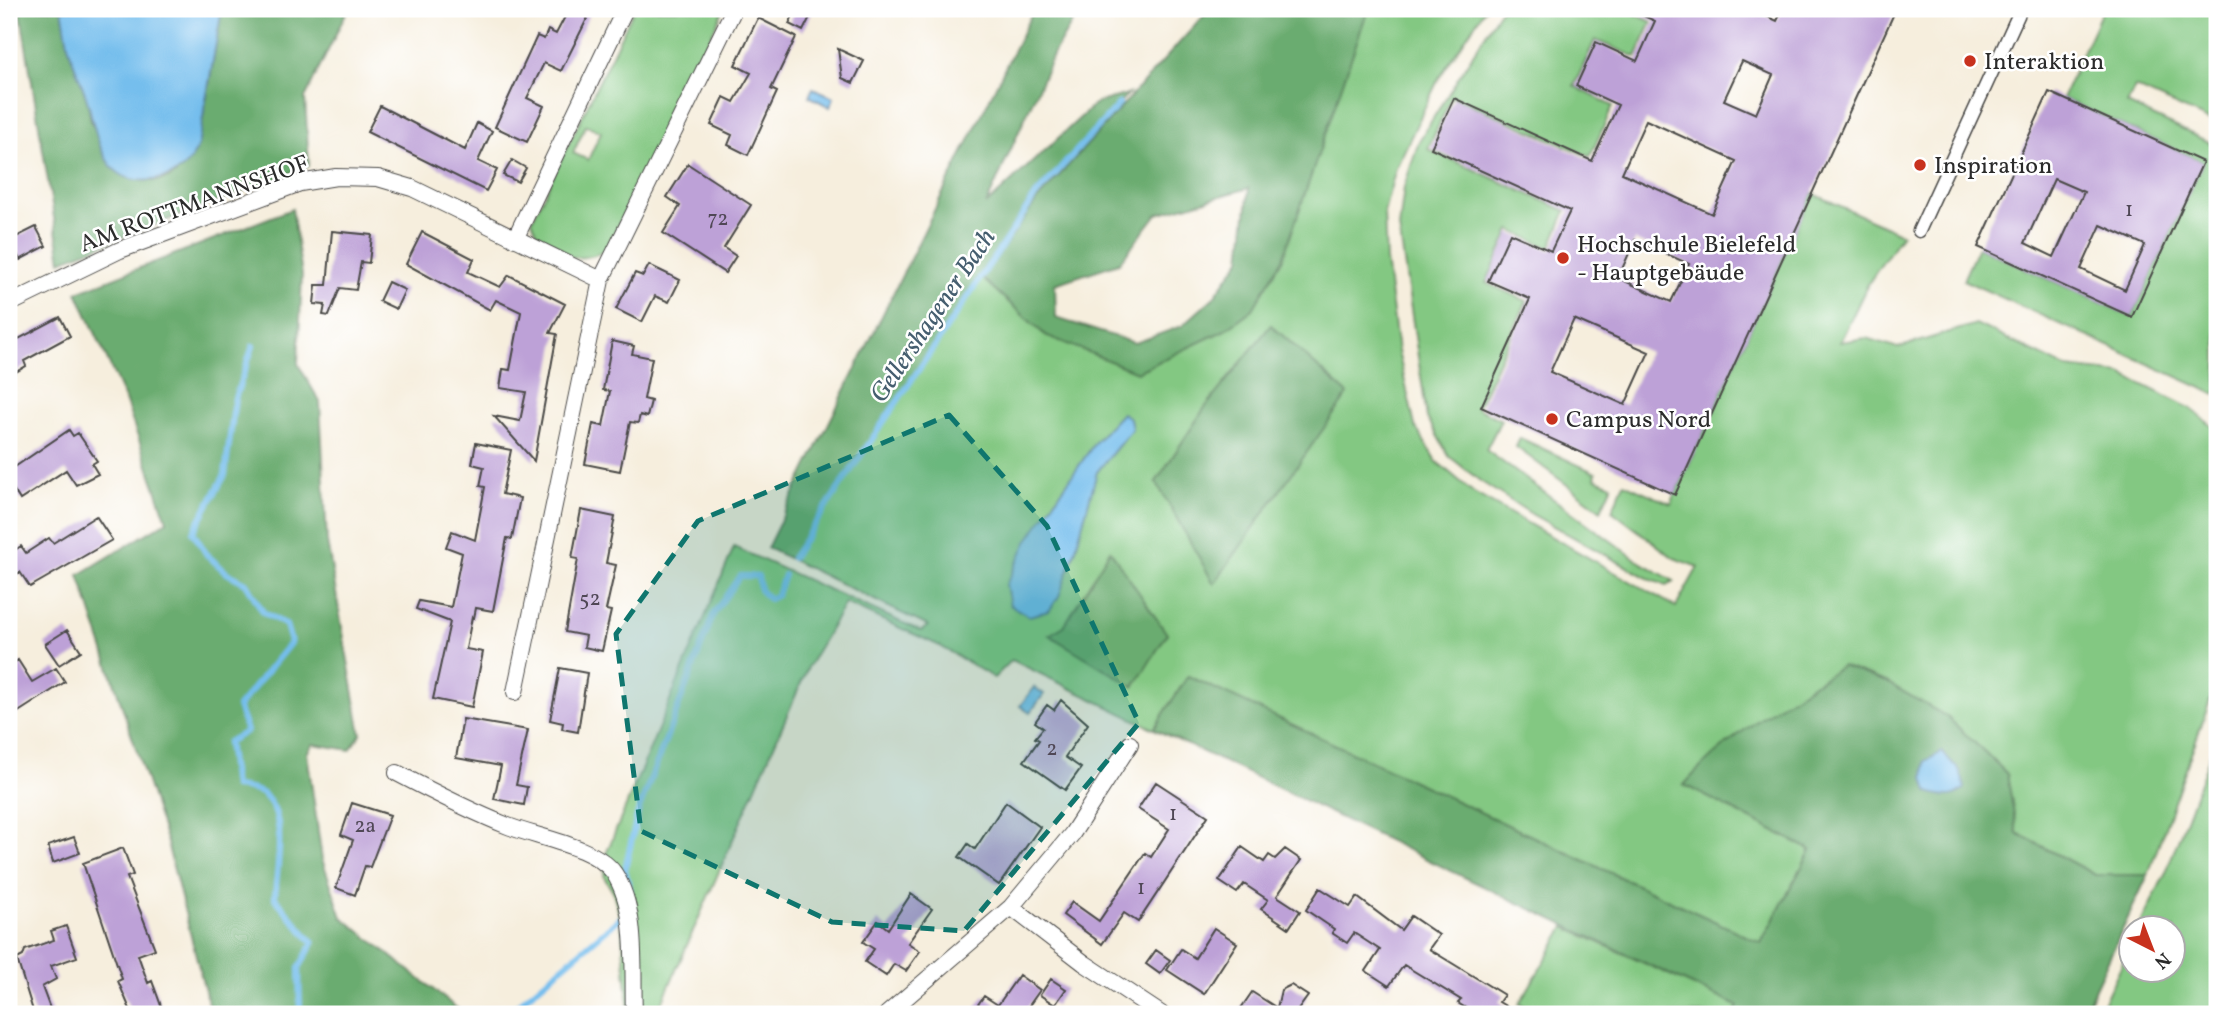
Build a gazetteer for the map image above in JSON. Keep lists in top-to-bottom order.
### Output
{
  "streets": {
    "street": ["AM ROTTMANNSHOF"]
  },
  "water": ["Gellershagener Bach"],
  "places": [
    "Interaktion",
    "Inspiration",
    "Hochschule Bielefeld - Hauptgebäude",
    "Campus Nord"
  ],
  "house_numbers": [
    "1",
    "72",
    "52",
    "2",
    "1",
    "2a",
    "1"
  ],
  "north": "bottom right"
}
